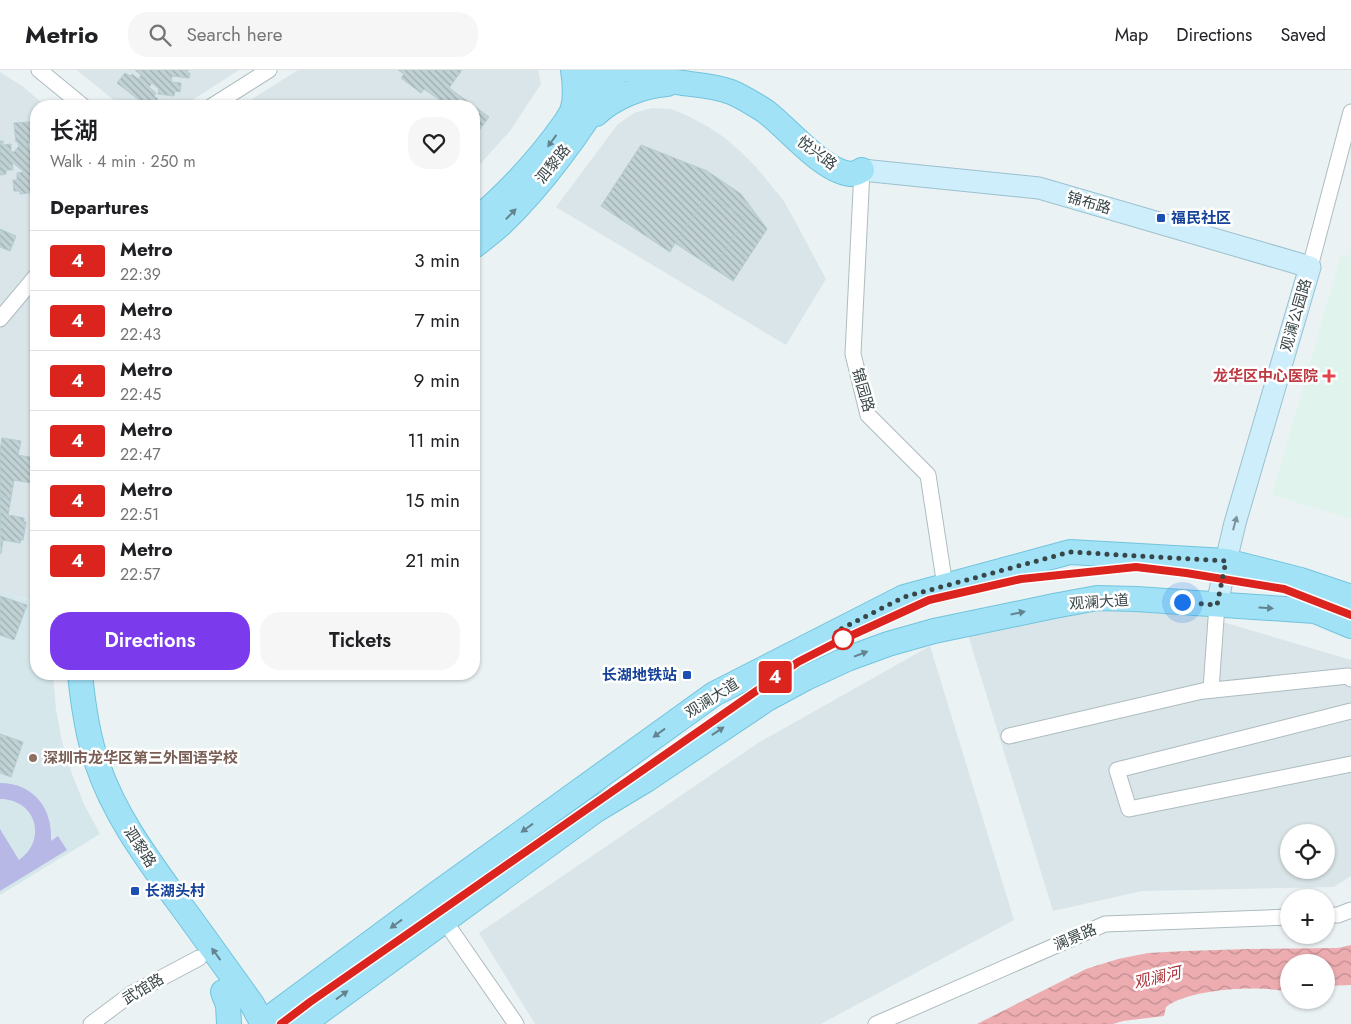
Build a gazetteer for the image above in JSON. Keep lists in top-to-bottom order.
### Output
{
  "streets": {
    "main road": [
      "悦兴路",
      "泗黎路",
      "锦布路",
      "观澜公园路",
      "观澜大道"
    ],
    "street": ["锦园路", "澜景路", "武馆路"]
  },
  "crossings": [
    ["悦兴路", "锦布路"],
    ["悦兴路", "锦园路"],
    ["泗黎路", "观澜大道"],
    ["泗黎路", "武馆路"],
    ["锦布路", "观澜公园路"],
    ["锦布路", "锦园路"],
    ["观澜公园路", "观澜大道"],
    ["锦园路", "观澜大道"]
  ],
  "one_way": ["观澜公园路"],
  "water": ["观澜河"],
  "places": {
    "transit": ["福民社区", "长湖地铁站", "长湖头村"],
    "health": ["龙华区中心医院"],
    "other": ["深圳市龙华区第三外国语学校"]
  },
  "lines": ["metro line 4"],
  "page": {
    "header": "Metrio",
    "search": "Search here",
    "nav": ["Map", "Directions", "Saved"],
    "on_map": "4",
    "heading": [
      ["长湖", "Walk · 4 min · 250 m"],
      "Departures"
    ],
    "list": [
      {
        "mark": "4",
        "name": "Metro",
        "note": "22:39",
        "value": "3 min"
      },
      {
        "mark": "4",
        "name": "Metro",
        "note": "22:43",
        "value": "7 min"
      },
      {
        "mark": "4",
        "name": "Metro",
        "note": "22:45",
        "value": "9 min"
      },
      {
        "mark": "4",
        "name": "Metro",
        "note": "22:47",
        "value": "11 min"
      },
      {
        "mark": "4",
        "name": "Metro",
        "note": "22:51",
        "value": "15 min"
      },
      {
        "mark": "4",
        "name": "Metro",
        "note": "22:57",
        "value": "21 min"
      }
    ],
    "buttons": ["Directions", "Tickets"],
    "map_buttons": ["+", "−"]
  }
}
